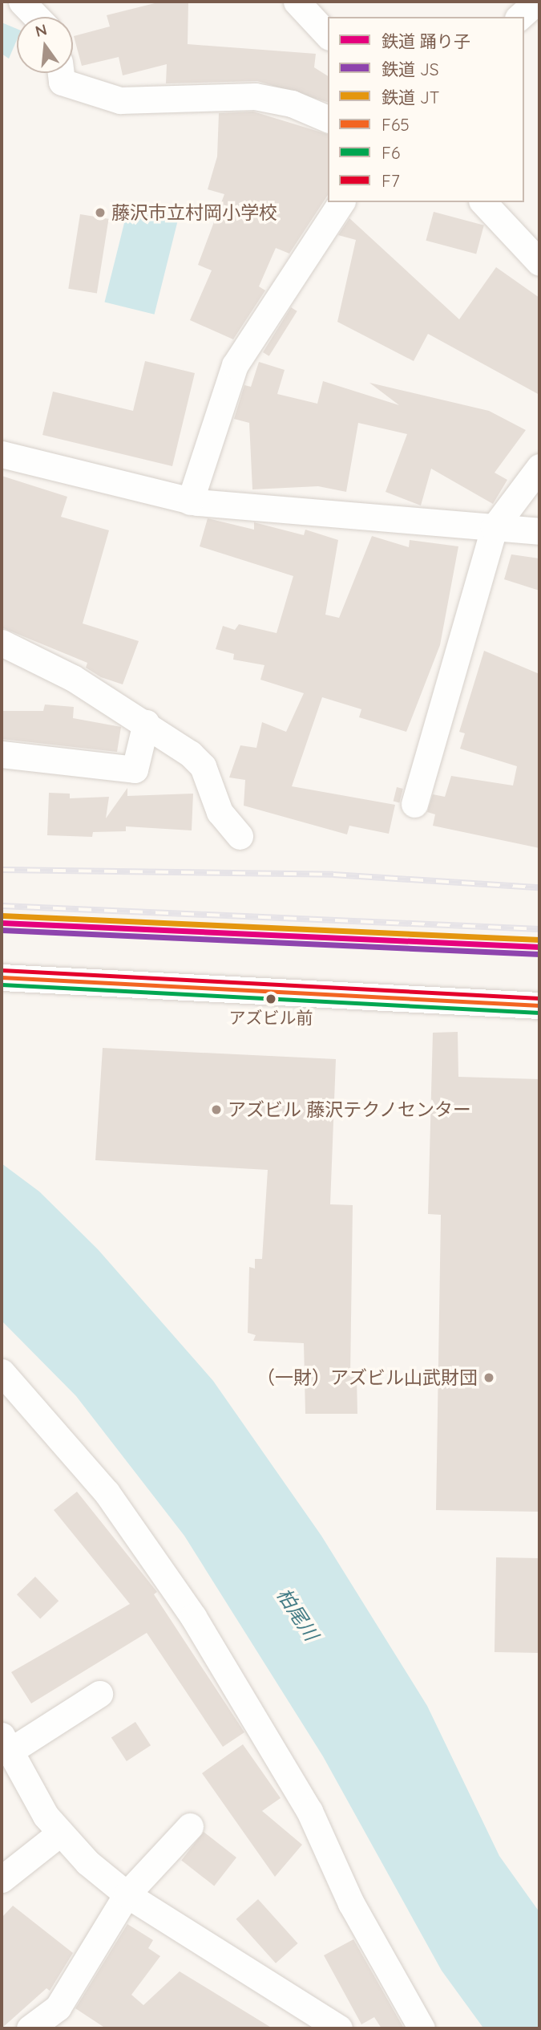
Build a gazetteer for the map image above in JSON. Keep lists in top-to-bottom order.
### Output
{
  "water": ["柏尾川"],
  "places": [
    "藤沢市立村岡小学校",
    "アズビル前",
    "アズビル 藤沢テクノセンター",
    "（一財）アズビル山武財団"
  ],
  "lines": [
    "rail line JT",
    "rail line 踊り子",
    "rail line JS",
    "transit line F7",
    "transit line F65",
    "transit line F6"
  ],
  "legend": [
    "鉄道 踊り子",
    "鉄道 JS",
    "鉄道 JT",
    "F65",
    "F6",
    "F7"
  ],
  "north": "top"
}
